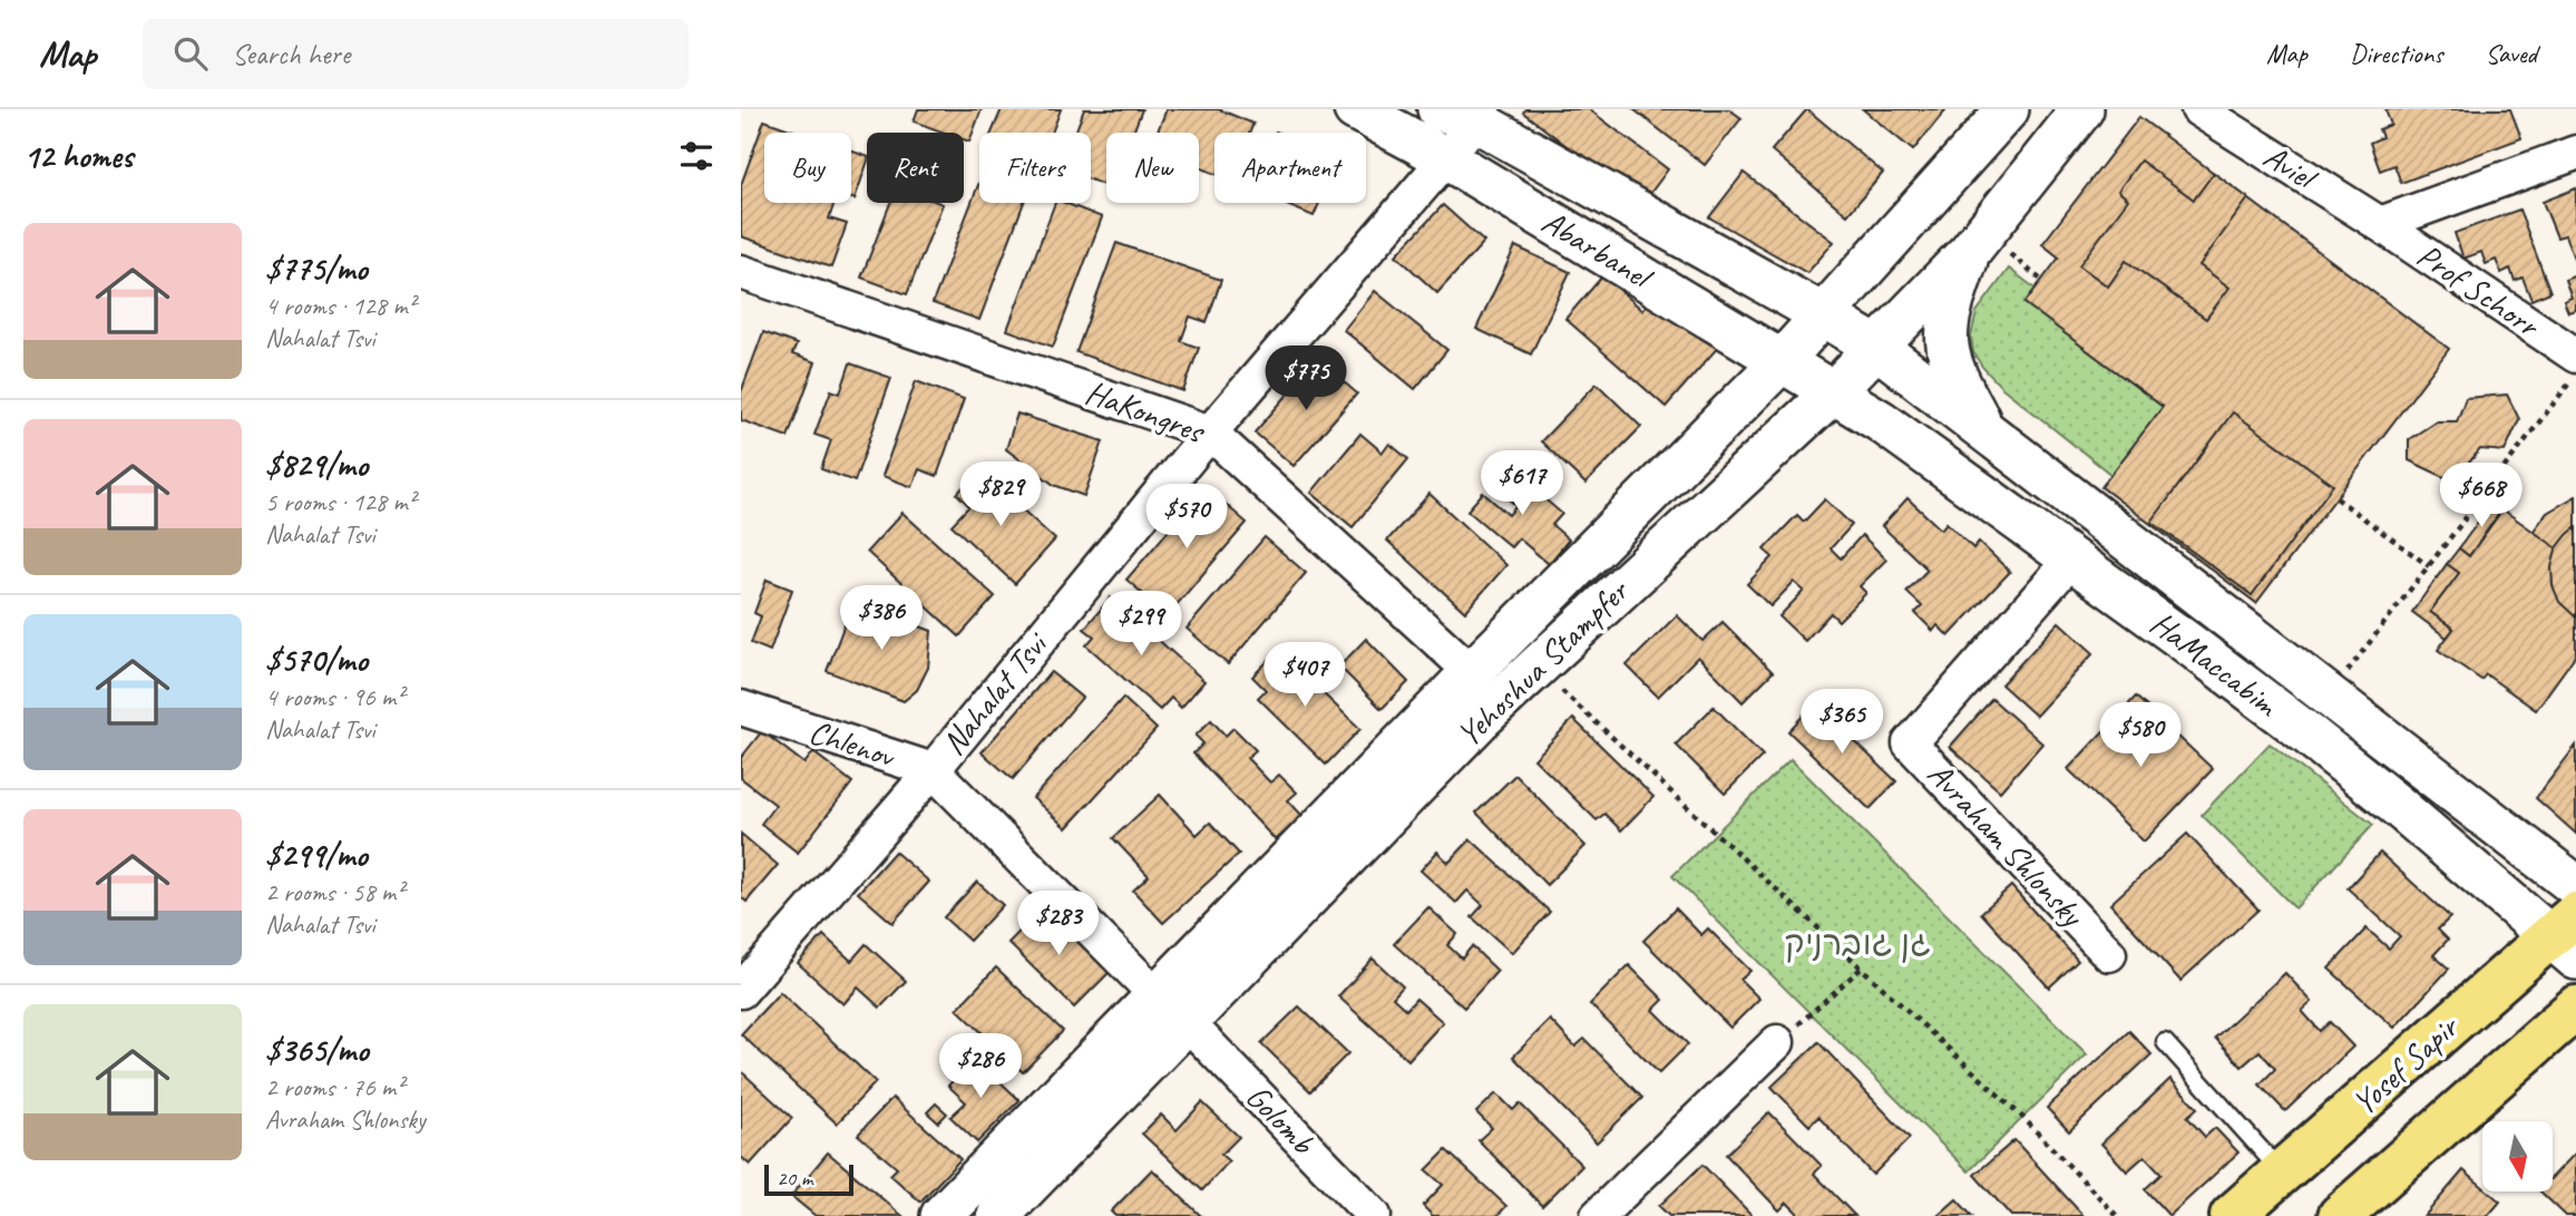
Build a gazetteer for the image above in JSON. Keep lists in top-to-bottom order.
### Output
{
  "streets": {
    "main road": ["Yosef Sapir"],
    "street": [
      "Aviel",
      "Abarbanel",
      "Prof Schorr",
      "HaKongres",
      "Yehoshua Stampfer",
      "HaMaccabim",
      "Nahalat Tsvi",
      "Chlenov",
      "Avraham Shlonsky",
      "Golomb"
    ]
  },
  "crossings": [
    ["Aviel", "Prof Schorr"],
    ["Abarbanel", "Yehoshua Stampfer"],
    ["Abarbanel", "HaMaccabim"],
    ["Abarbanel", "Nahalat Tsvi"],
    ["HaKongres", "Yehoshua Stampfer"],
    ["HaKongres", "Nahalat Tsvi"],
    ["Yehoshua Stampfer", "HaMaccabim"],
    ["Yehoshua Stampfer", "Chlenov"],
    ["Yehoshua Stampfer", "Golomb"],
    ["HaMaccabim", "Avraham Shlonsky"],
    ["HaMaccabim", "Yosef Sapir"],
    ["Nahalat Tsvi", "Chlenov"],
    ["Chlenov", "Golomb"]
  ],
  "parks": ["גן גוברניק"],
  "scale_bar": "20 m",
  "north": "bottom",
  "page": {
    "header": "Map",
    "search": "Search here",
    "nav": ["Map", "Directions", "Saved"],
    "heading": "12 homes",
    "chip": [
      "Buy",
      "Rent",
      "Filters",
      "New",
      "Apartment"
    ],
    "list": [
      {
        "name": "$775/mo",
        "note": "4 rooms · 128 m² · Nahalat Tsvi"
      },
      {
        "name": "$829/mo",
        "note": "5 rooms · 128 m² · Nahalat Tsvi"
      },
      {
        "name": "$570/mo",
        "note": "4 rooms · 96 m² · Nahalat Tsvi"
      },
      {
        "name": "$299/mo",
        "note": "2 rooms · 58 m² · Nahalat Tsvi"
      },
      {
        "name": "$365/mo",
        "note": "2 rooms · 76 m² · Avraham Shlonsky"
      }
    ],
    "price": [
      "$775",
      "$617",
      "$829",
      "$668",
      "$570",
      "$386",
      "$299",
      "$407",
      "$365",
      "$580",
      "$283",
      "$286"
    ],
    "scale": "20 m"
  }
}
